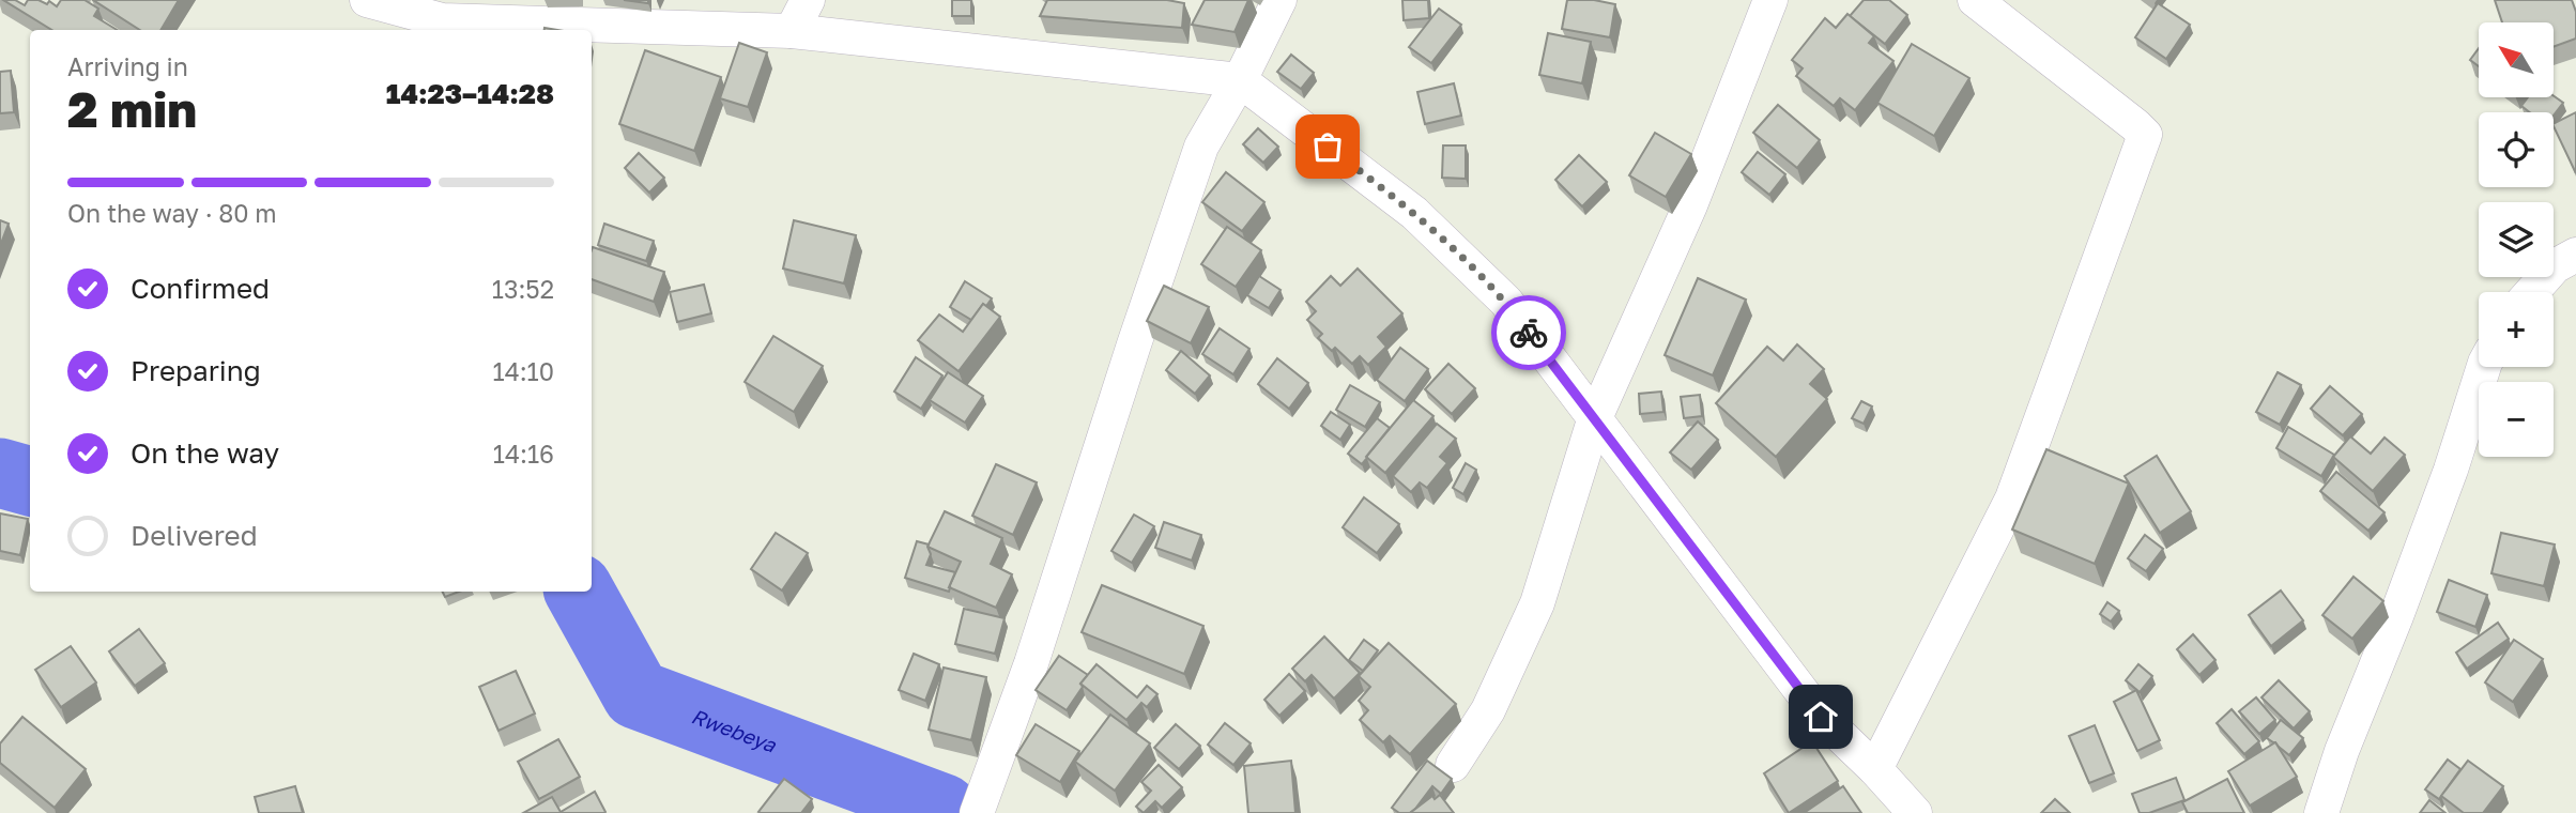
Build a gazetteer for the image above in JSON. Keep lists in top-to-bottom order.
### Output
{
  "water": ["Rwebeya"],
  "north": "top left",
  "page": {
    "map_buttons": ["+", "−"],
    "heading": ["2 min", "Arriving in", "14:23–14:28"],
    "bar": "On the way · 80 m",
    "list": [
      ["Confirmed", "13:52"],
      ["Preparing", "14:10"],
      ["On the way", "14:16"],
      "Delivered"
    ]
  }
}
